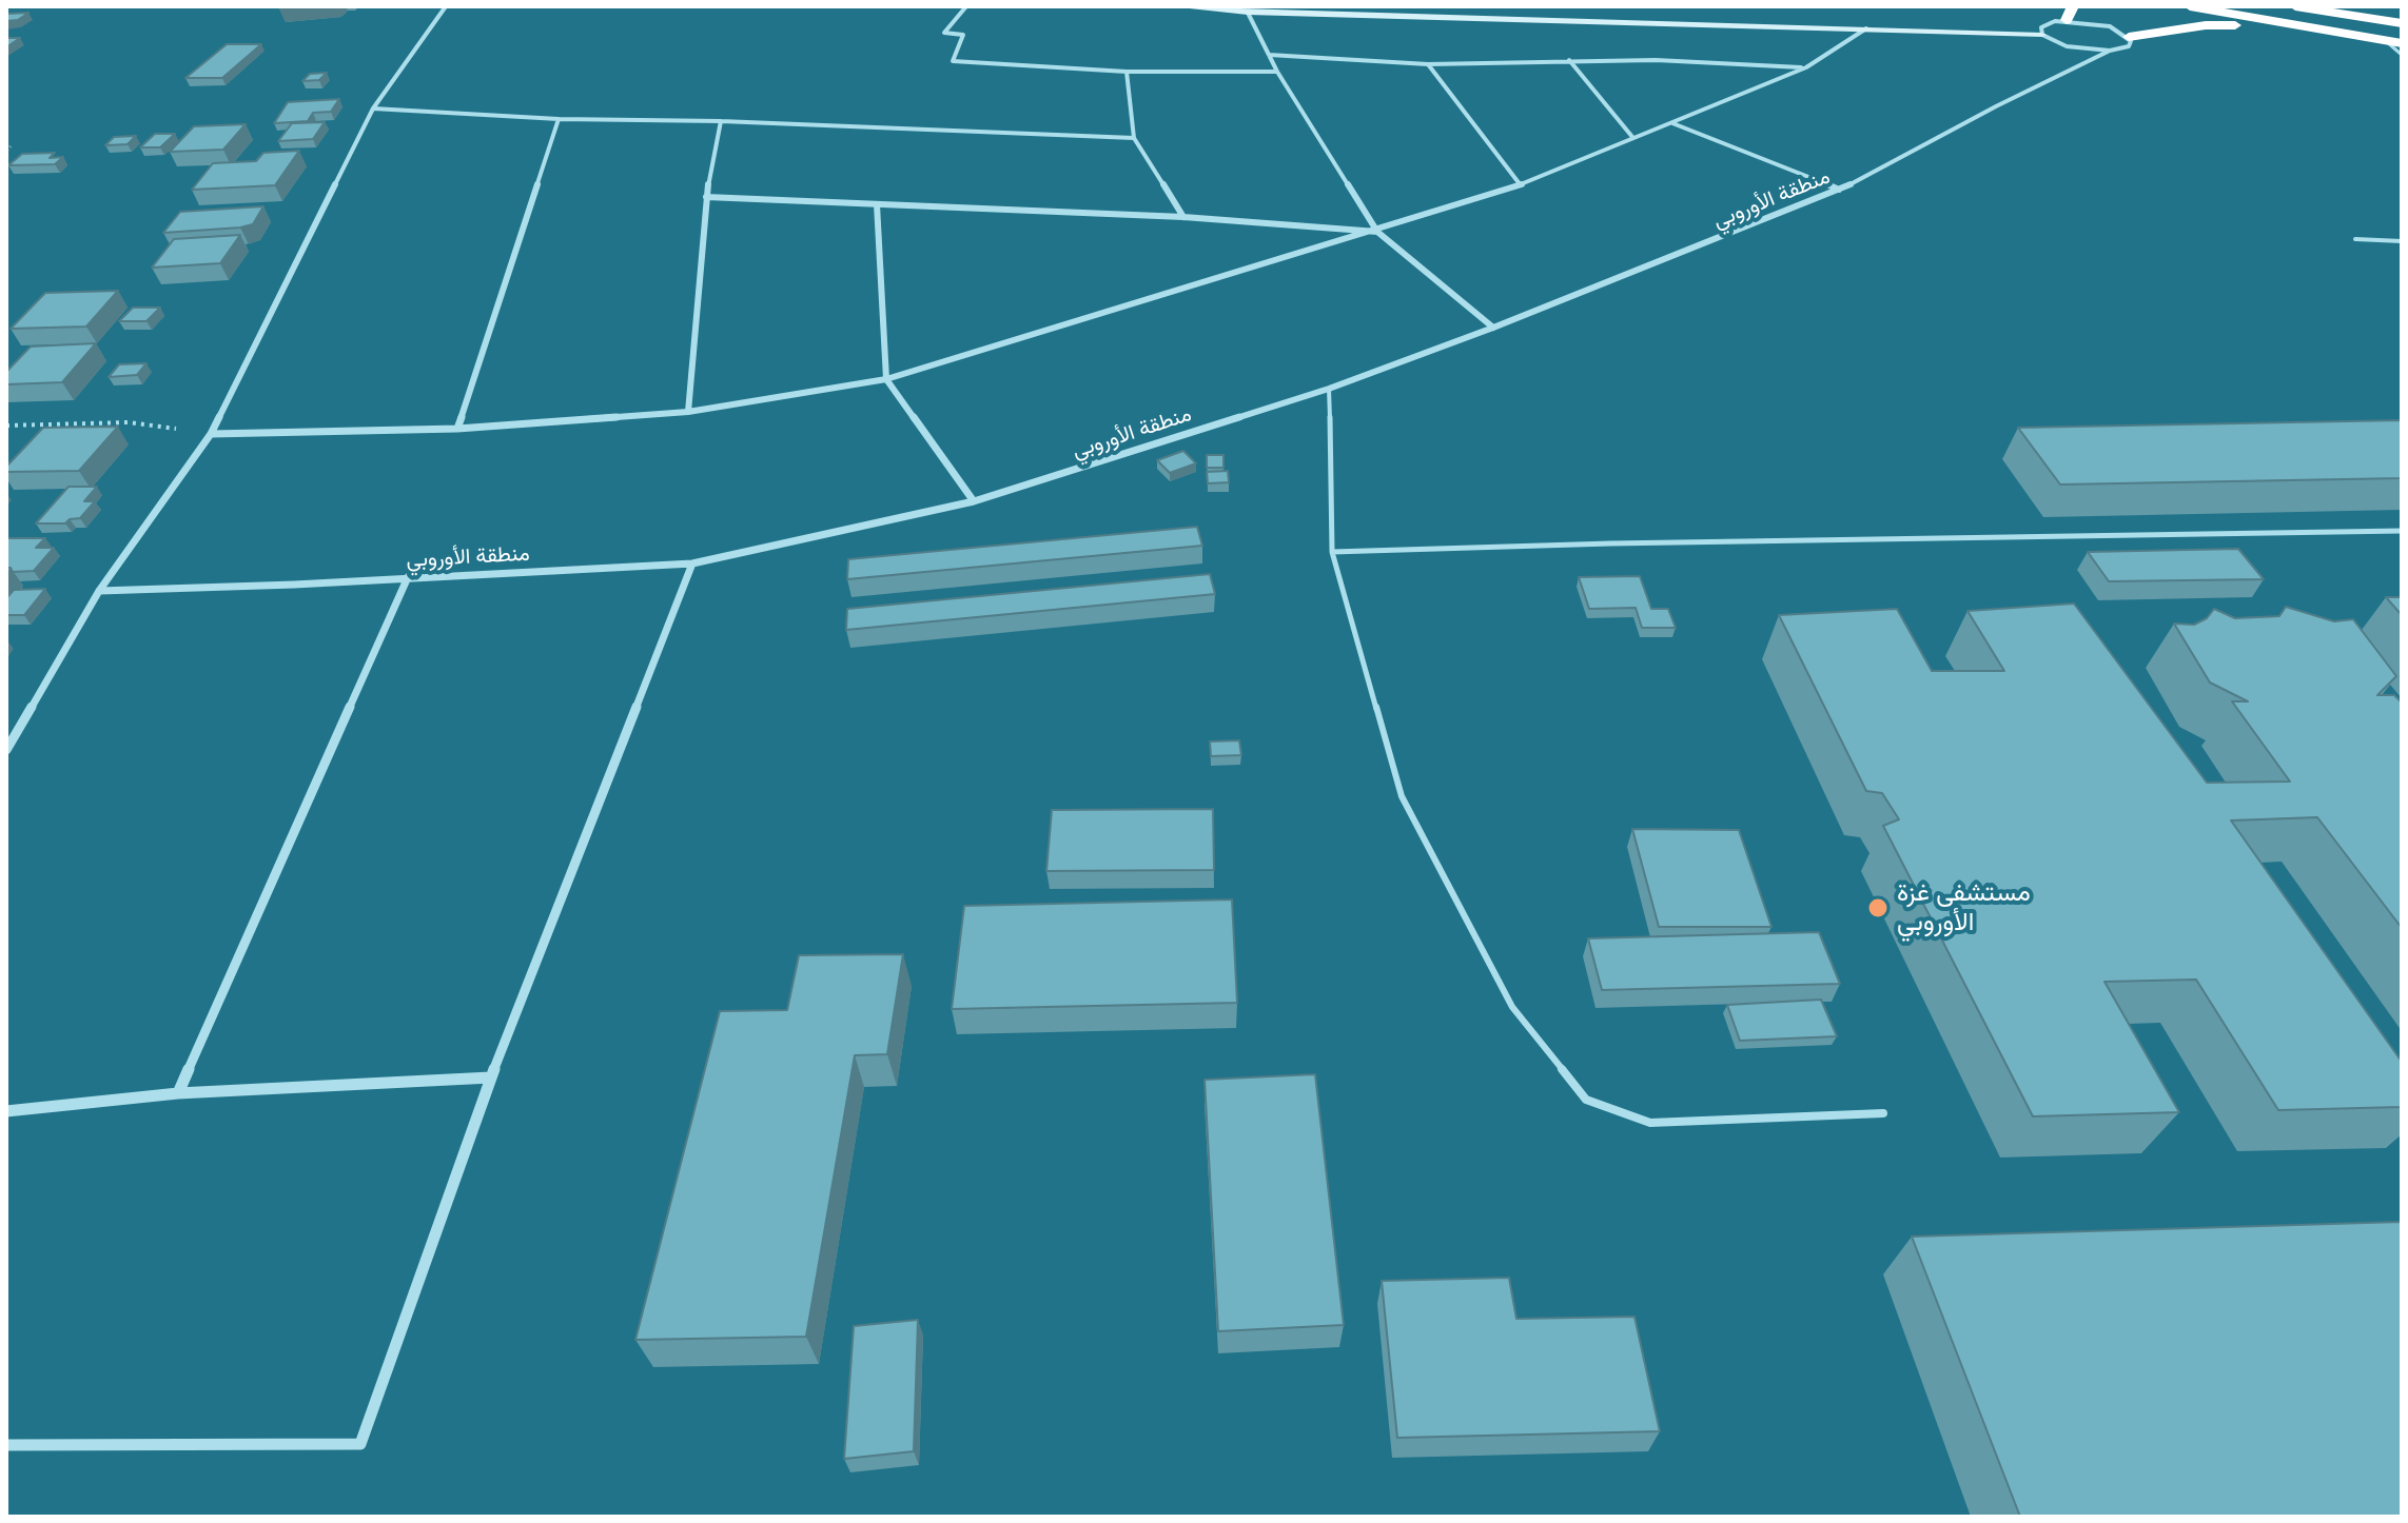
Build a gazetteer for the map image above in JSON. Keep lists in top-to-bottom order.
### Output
{
  "streets": {
    "street": ["منطقة الأوروبي"]
  },
  "places": ["مستشفى غزة الأوروبي"]
}
